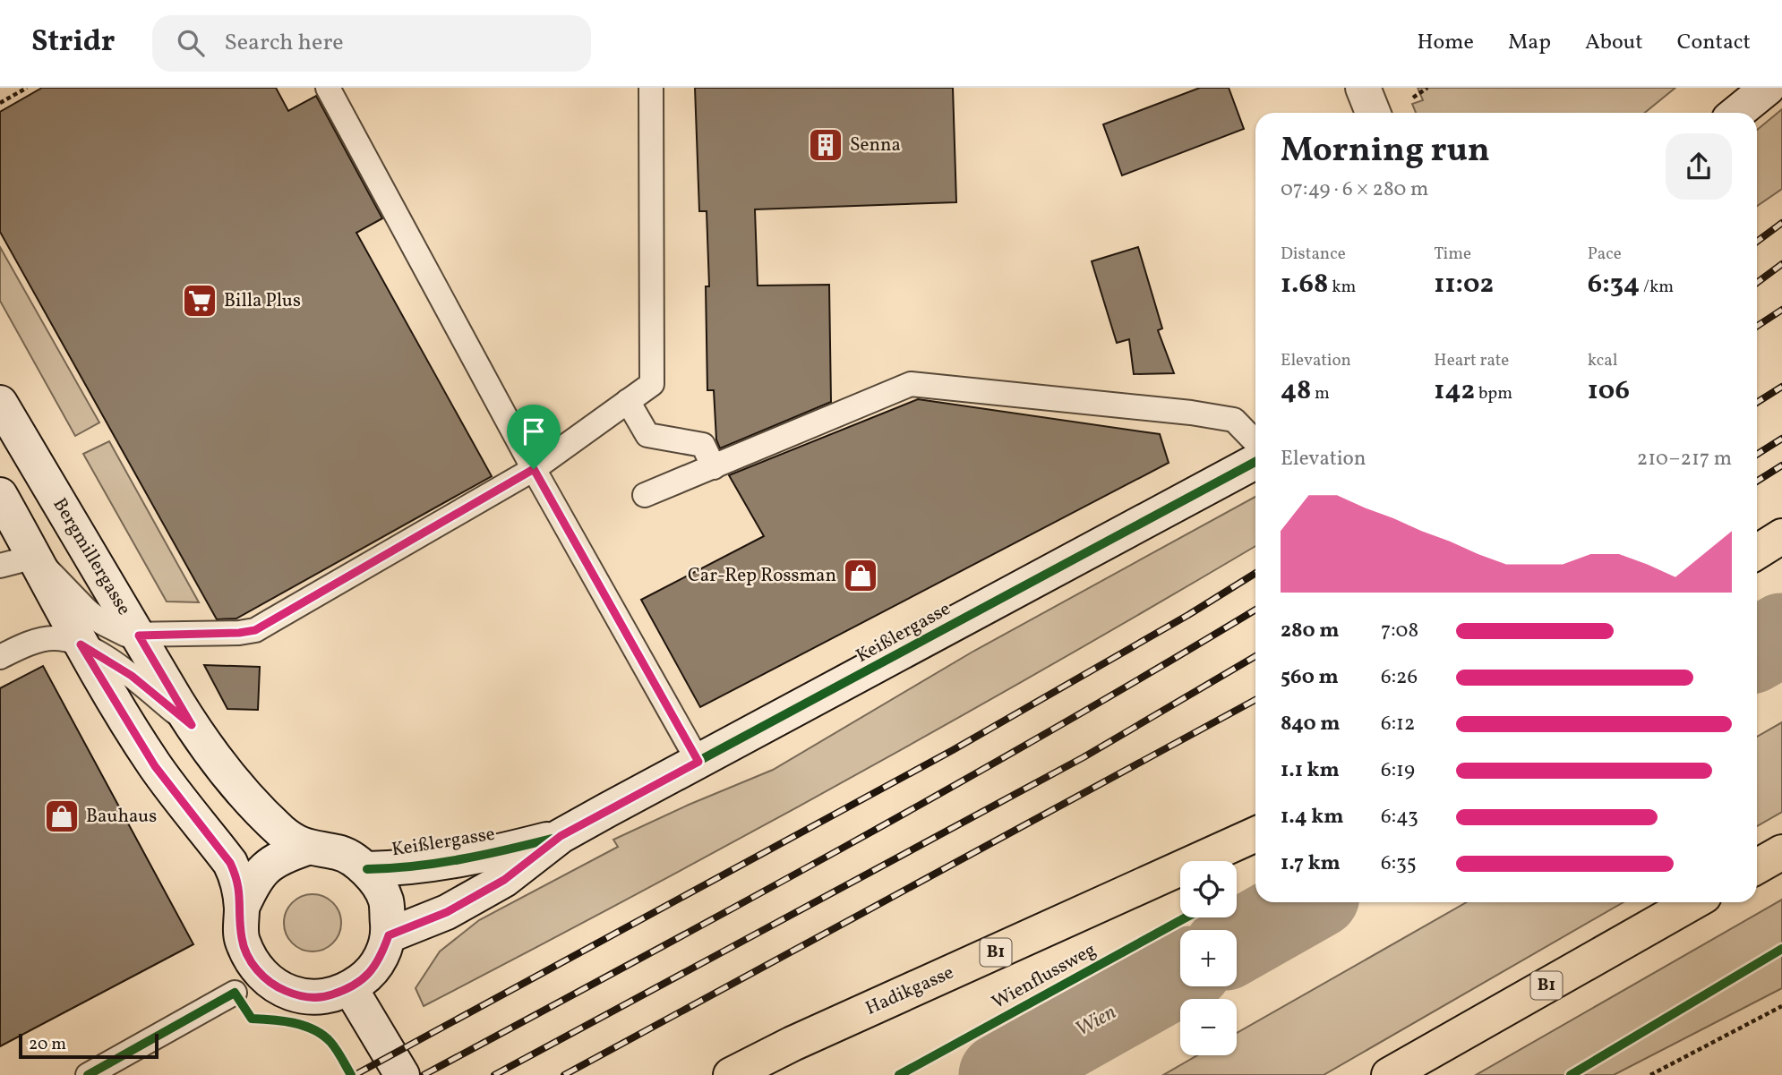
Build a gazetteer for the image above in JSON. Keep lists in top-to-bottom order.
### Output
{
  "streets": {
    "main road": [
      "Bergmillergasse",
      "Keißlergasse",
      "B1",
      "Hadikgasse"
    ],
    "cycle path": ["Wienflussweg"]
  },
  "crossings": [
    ["Bergmillergasse", "Keißlergasse"]
  ],
  "water": ["Wien"],
  "places": {
    "building": ["Senna"],
    "supermarket": ["Billa Plus"],
    "shop": ["Car-Rep Rossman", "Bauhaus"]
  },
  "scale_bar": "20 m",
  "page": {
    "header": "Stridr",
    "search": "Search here",
    "nav": [
      "Home",
      "Map",
      "About",
      "Contact"
    ],
    "heading": ["Morning run", "07:49 · 6 × 280 m"],
    "stats": [
      ["Distance", "1.68 km"],
      ["Time", "11:02"],
      ["Pace", "6:34 /km"],
      ["Elevation", "48 m"],
      ["Heart rate", "142 bpm"],
      ["kcal", "106"]
    ],
    "chart": ["Elevation", "210–217 m"],
    "list": [
      {
        "name": "280 m",
        "note": "7:08"
      },
      {
        "name": "560 m",
        "note": "6:26"
      },
      {
        "name": "840 m",
        "note": "6:12"
      },
      {
        "name": "1.1 km",
        "note": "6:19"
      },
      {
        "name": "1.4 km",
        "note": "6:43"
      },
      {
        "name": "1.7 km",
        "note": "6:35"
      }
    ],
    "map_buttons": ["+", "−"],
    "scale": "20 m"
  }
}
